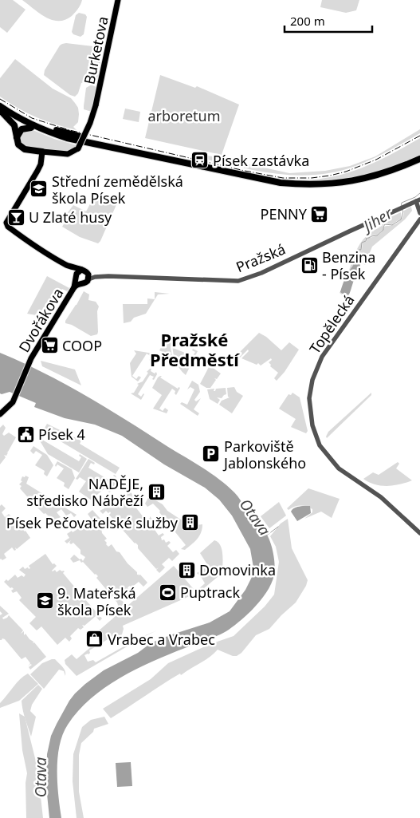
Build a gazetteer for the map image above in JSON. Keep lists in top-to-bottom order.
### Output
{
  "streets": {
    "main road": ["Burketova", "Dvořákova"],
    "street": ["Pražská", "Topělecká"]
  },
  "districts": ["Pražské Předměstí"],
  "water": ["Jiher", "Otava"],
  "parks": ["arboretum"],
  "places": {
    "station": ["Písek zastávka"],
    "school or university": ["Střední zemědělská škola Písek", "9. Mateřská škola Písek"],
    "supermarket": ["PENNY", "COOP"],
    "bar": ["U Zlaté husy"],
    "fuel station": ["Benzina - Písek"],
    "public building": ["Písek 4"],
    "parking": ["Parkoviště Jablonského"],
    "building": ["NADĚJE, středisko Nábřeží", "Písek Pečovatelské služby", "Domovinka"],
    "sports": ["Puptrack"],
    "shop": ["Vrabec a Vrabec"]
  },
  "scale_bar": "200 m"
}
